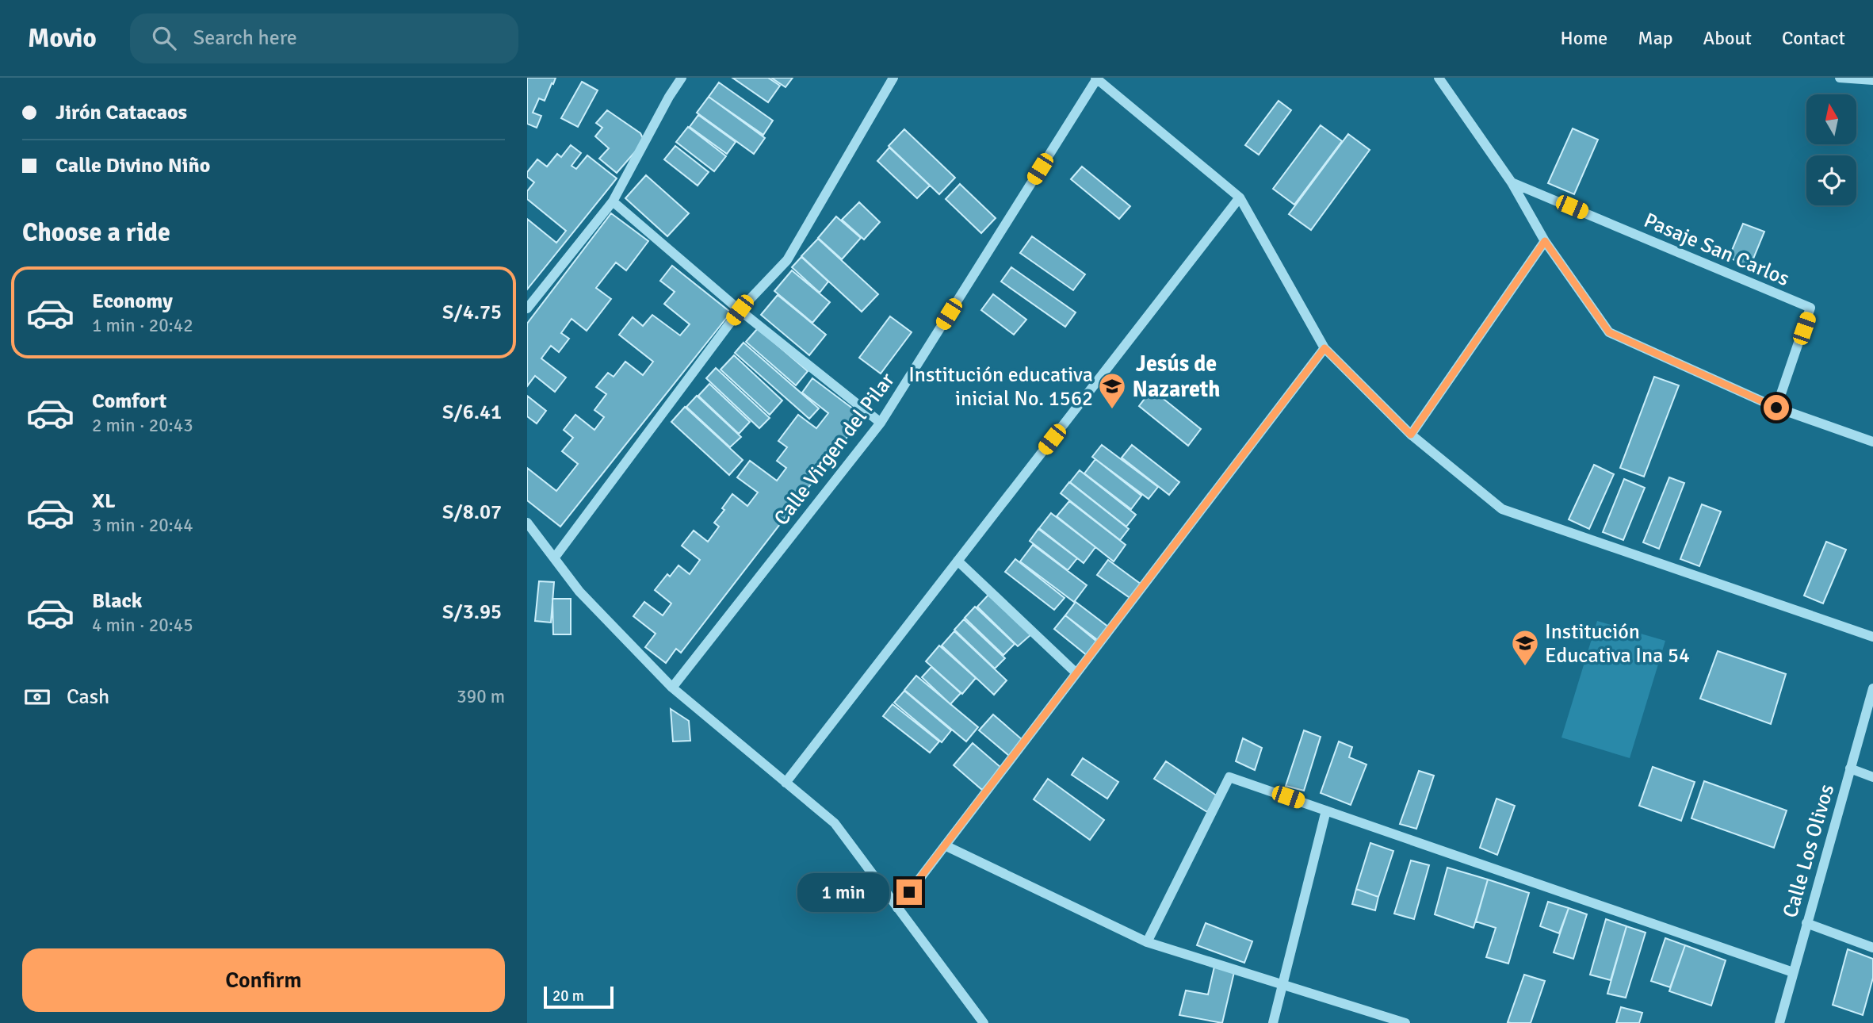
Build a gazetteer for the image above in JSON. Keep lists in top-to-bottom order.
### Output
{
  "streets": {
    "street": ["Pasaje San Carlos", "Calle Virgen del Pilar", "Calle Los Olivos"]
  },
  "districts": ["Jesús de Nazareth"],
  "places": {
    "school or university": ["Institución educativa inicial No. 1562", "Institución Educativa Ina 54"]
  },
  "scale_bar": "20 m",
  "north": "top",
  "page": {
    "header": "Movio",
    "search": "Search here",
    "nav": [
      "Home",
      "Map",
      "About",
      "Contact"
    ],
    "banner": ["Jirón Catacaos", "Calle Divino Niño"],
    "heading": "Choose a ride",
    "list": [
      {
        "name": "Economy",
        "note": "1 min · 20:42",
        "value": "S/4.75"
      },
      {
        "name": "Comfort",
        "note": "2 min · 20:43",
        "value": "S/6.41"
      },
      {
        "name": "XL",
        "note": "3 min · 20:44",
        "value": "S/8.07"
      },
      {
        "name": "Black",
        "note": "4 min · 20:45",
        "value": "S/3.95"
      }
    ],
    "pay": ["Cash", "390 m"],
    "bubble": "1 min",
    "buttons": "Confirm",
    "scale": "20 m"
  }
}
